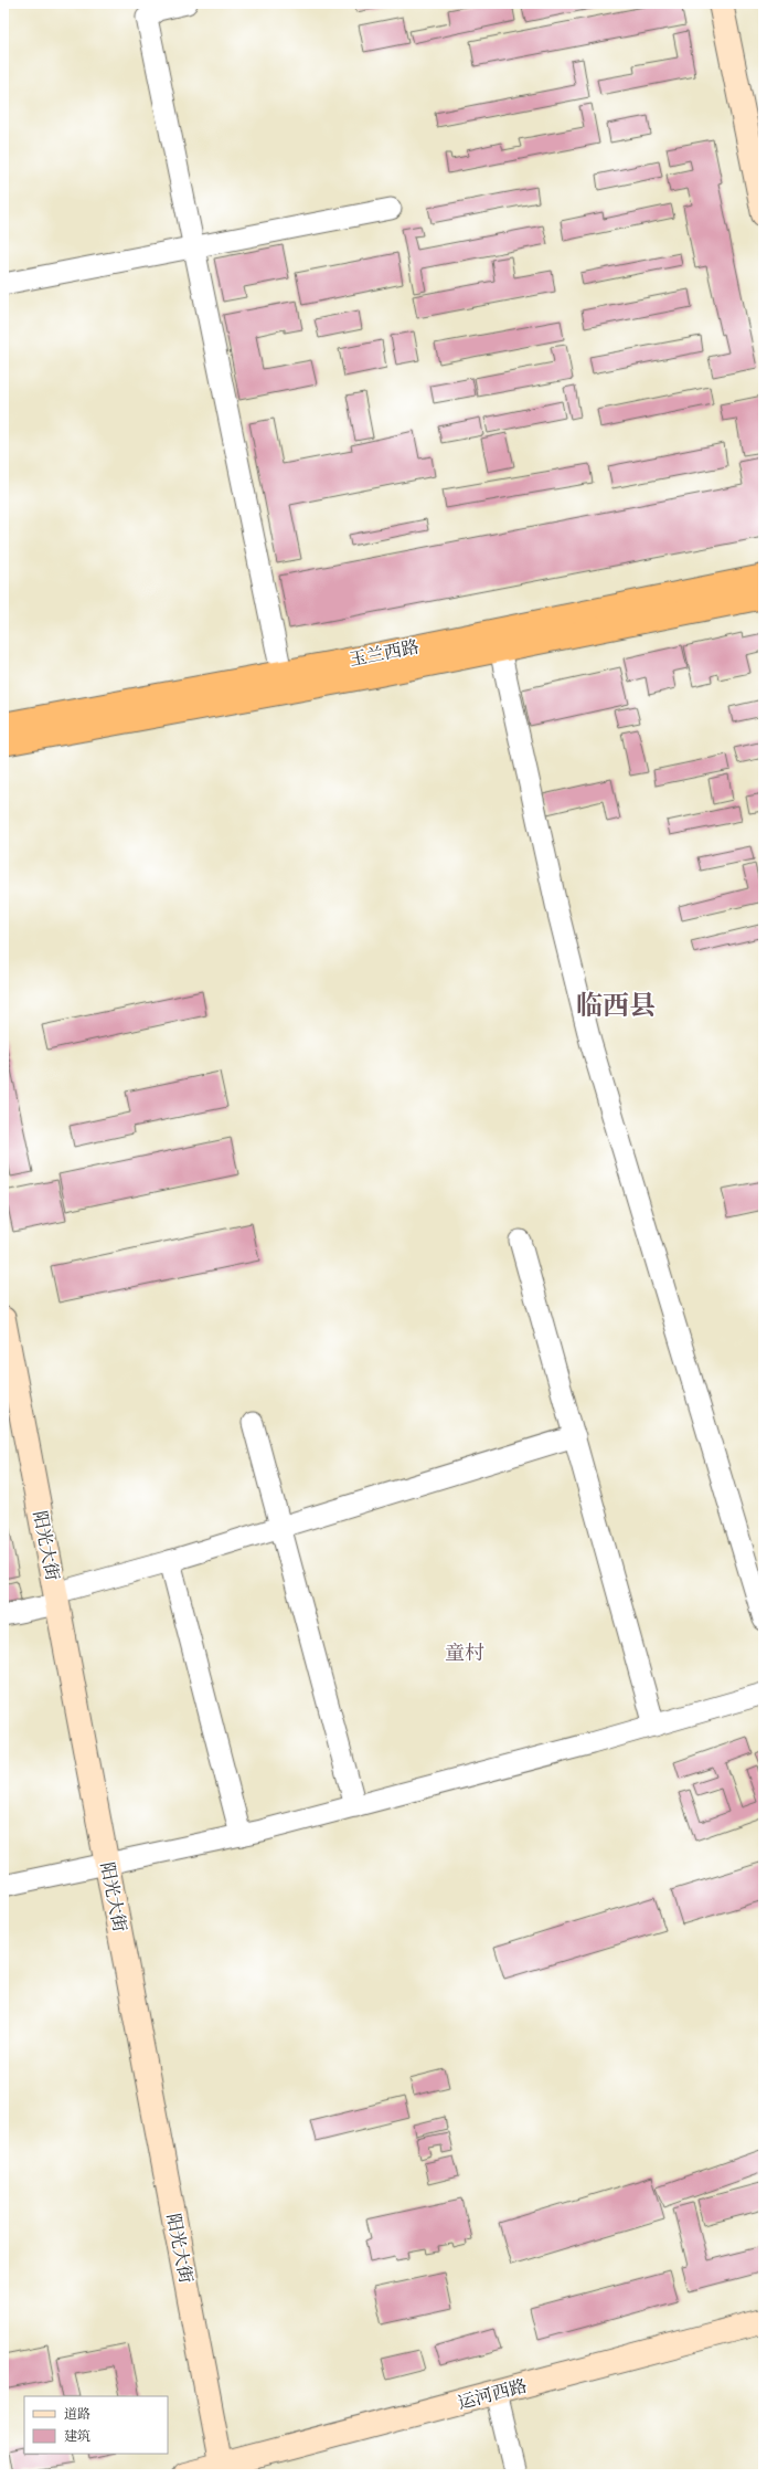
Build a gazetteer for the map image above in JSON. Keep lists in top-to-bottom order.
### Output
{
  "streets": {
    "highway": ["玉兰西路"],
    "street": ["阳光大街", "运河西路"]
  },
  "crossings": [
    ["阳光大街", "运河西路"]
  ],
  "districts": ["临西县", "童村"],
  "legend": ["道路", "建筑"]
}
